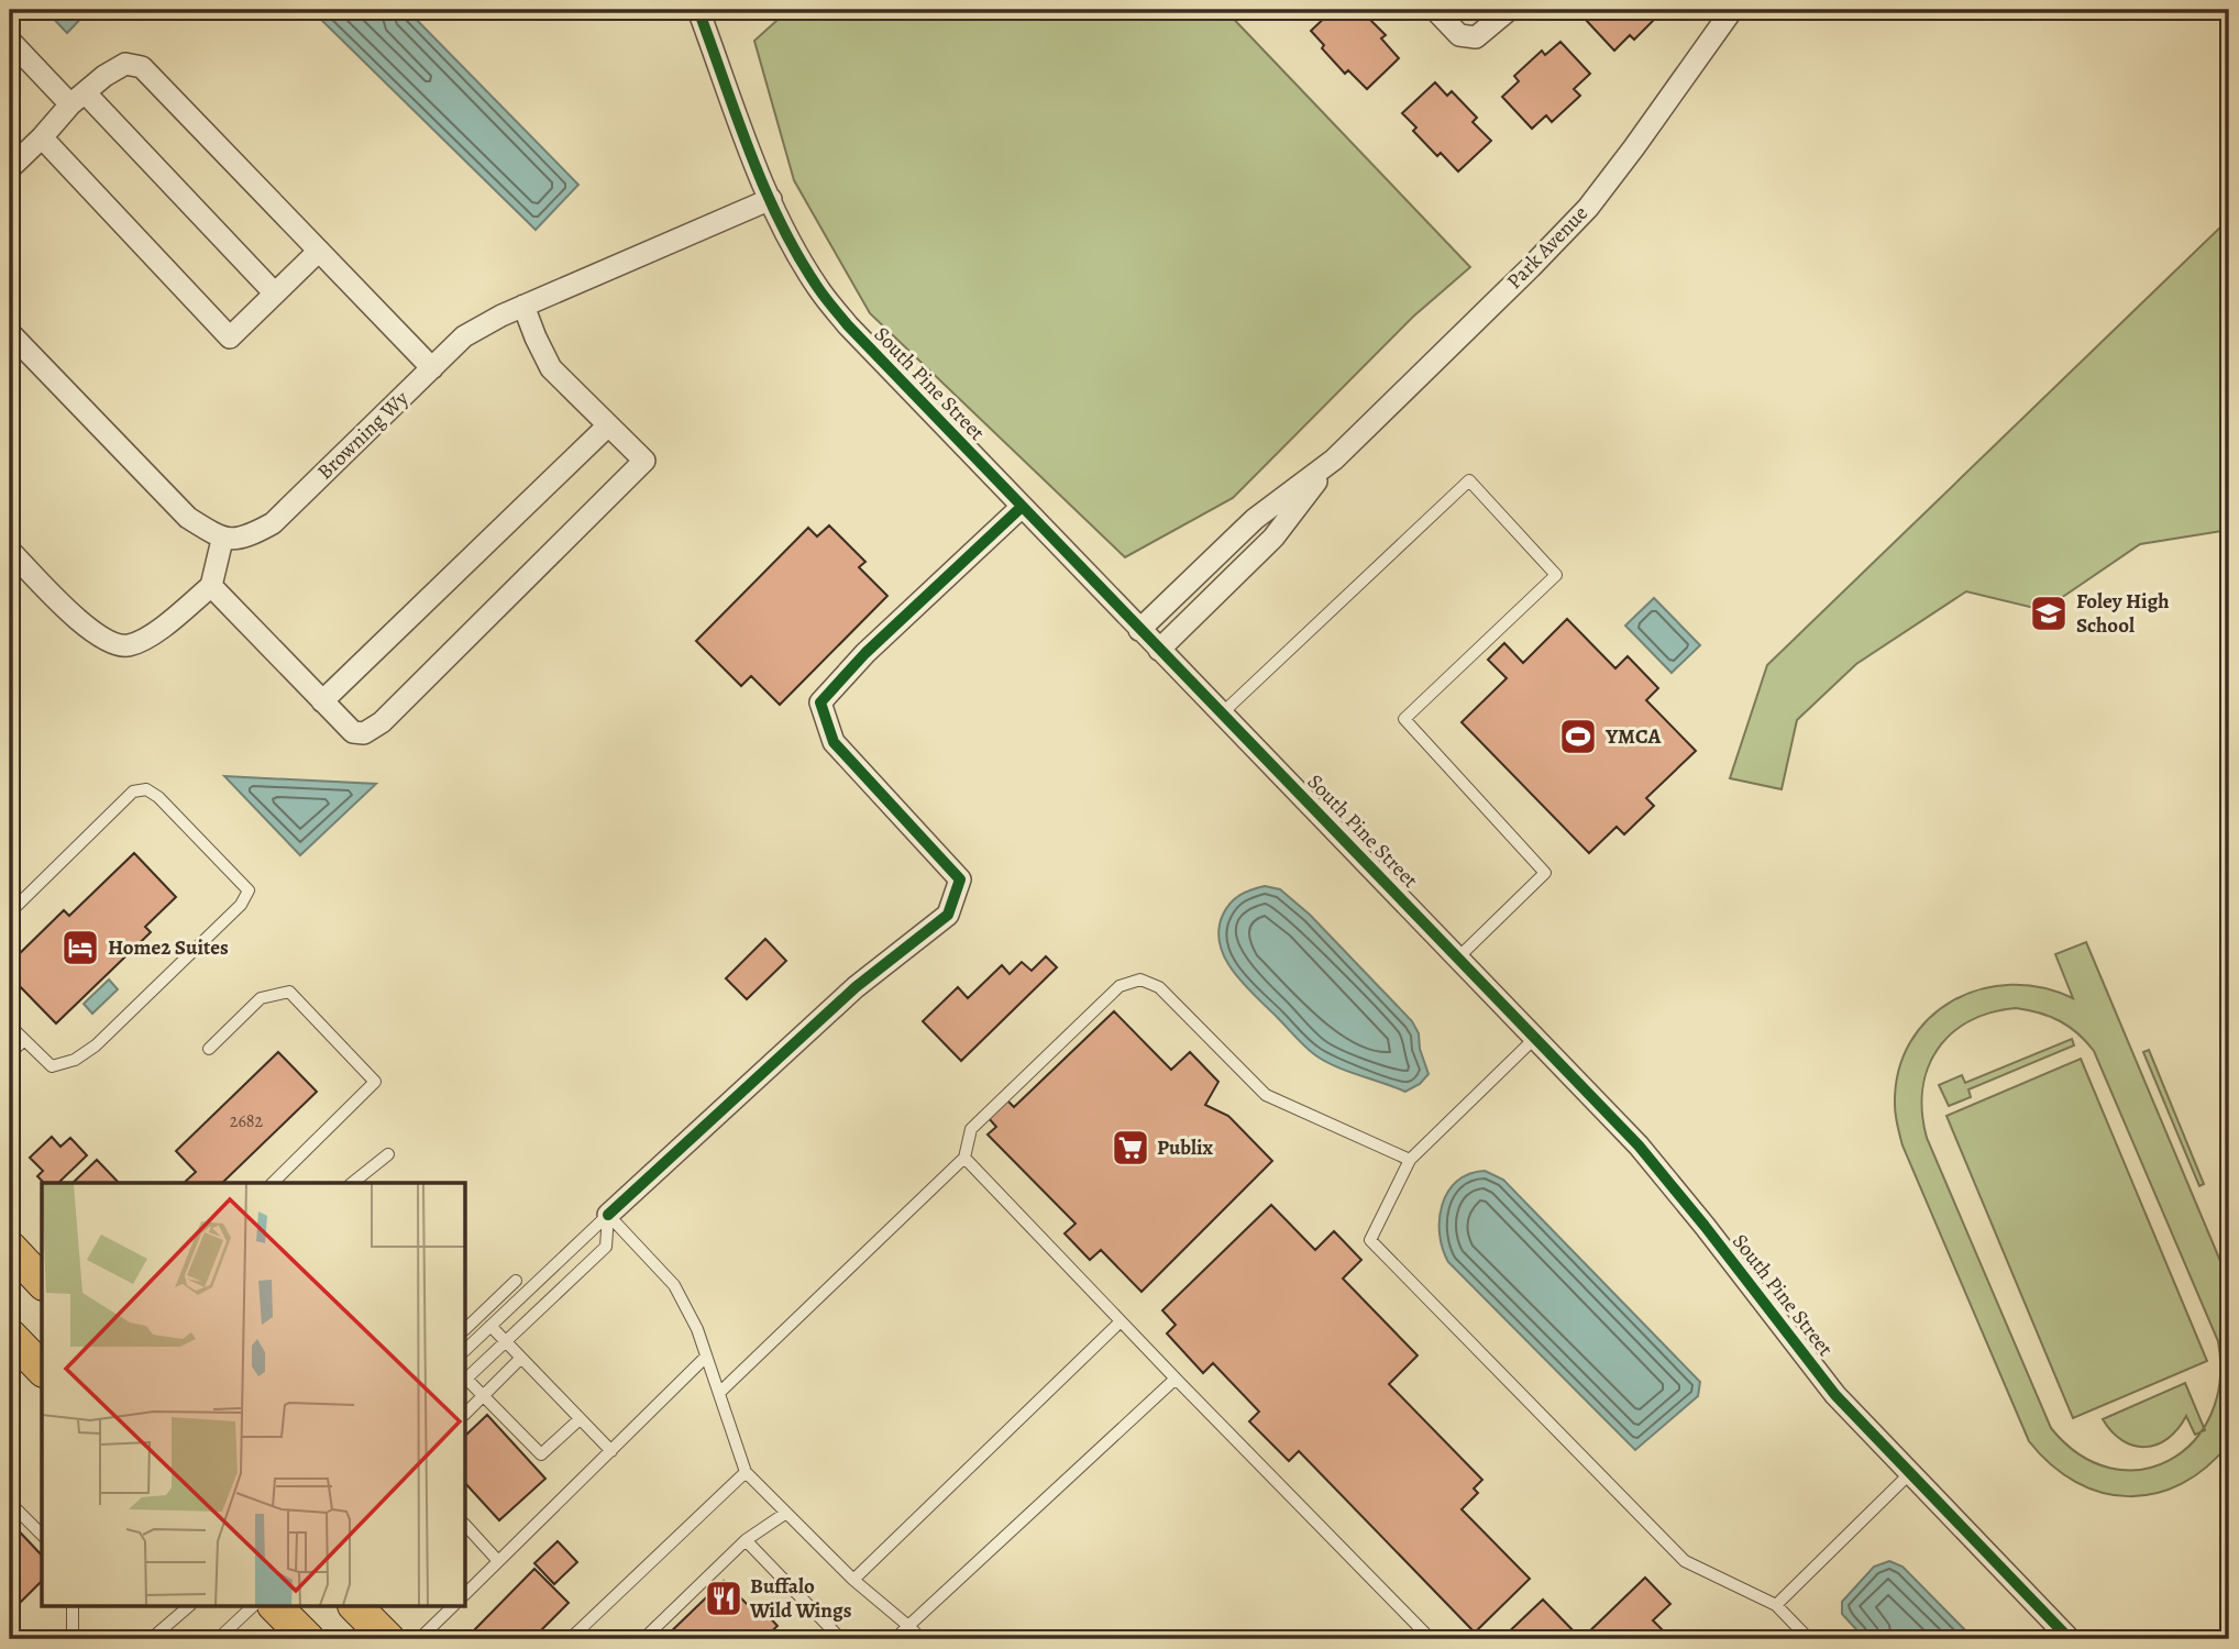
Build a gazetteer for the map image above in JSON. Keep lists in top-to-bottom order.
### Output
{
  "streets": {
    "street": ["Park Avenue", "South Pine Street", "Browning Wy"]
  },
  "crossings": [
    ["Park Avenue", "South Pine Street"],
    ["South Pine Street", "Browning Wy"]
  ],
  "places": {
    "school or university": ["Foley High School"],
    "sports": ["YMCA"],
    "hotel": ["Home2 Suites"],
    "supermarket": ["Publix"],
    "restaurant": ["Buffalo Wild Wings"]
  },
  "house_numbers": ["2682"]
}
